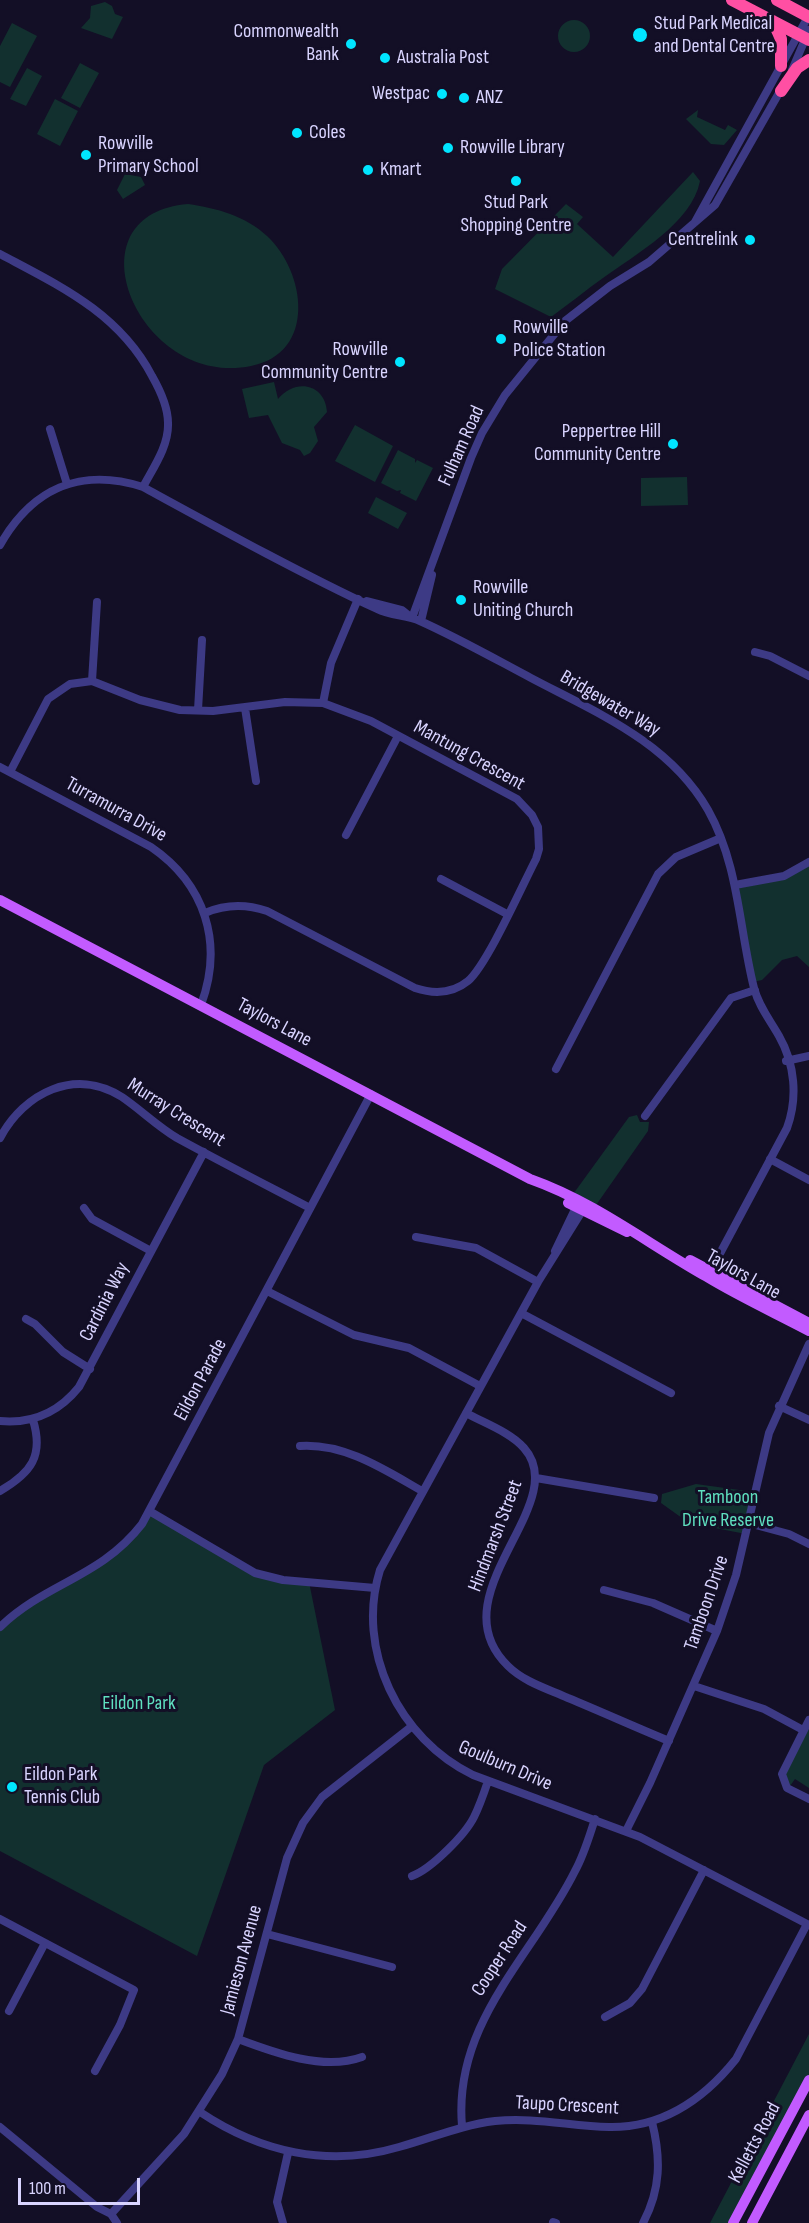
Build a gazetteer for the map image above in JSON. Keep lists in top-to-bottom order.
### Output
{
  "streets": {
    "main road": ["Taylors Lane", "Kelletts Road"],
    "street": [
      "Fulham Road",
      "Bridgewater Way",
      "Mantung Crescent",
      "Turramurra Drive",
      "Murray Crescent",
      "Cardinia Way",
      "Eildon Parade",
      "Hindmarsh Street",
      "Tamboon Drive",
      "Goulburn Drive",
      "Cooper Road",
      "Jamieson Avenue",
      "Taupo Crescent"
    ]
  },
  "crossings": [
    ["Fulham Road", "Bridgewater Way"],
    ["Bridgewater Way", "Taylors Lane"],
    ["Mantung Crescent", "Turramurra Drive"],
    ["Turramurra Drive", "Taylors Lane"],
    ["Taylors Lane", "Eildon Parade"],
    ["Taylors Lane", "Goulburn Drive"],
    ["Murray Crescent", "Cardinia Way"],
    ["Murray Crescent", "Eildon Parade"],
    ["Hindmarsh Street", "Tamboon Drive"],
    ["Hindmarsh Street", "Goulburn Drive"],
    ["Tamboon Drive", "Goulburn Drive"],
    ["Goulburn Drive", "Cooper Road"],
    ["Goulburn Drive", "Jamieson Avenue"],
    ["Goulburn Drive", "Taupo Crescent"],
    ["Cooper Road", "Taupo Crescent"],
    ["Jamieson Avenue", "Taupo Crescent"]
  ],
  "parks": ["Tamboon Drive Reserve", "Eildon Park"],
  "places": [
    "Stud Park Medical and Dental Centre",
    "Commonwealth Bank",
    "Australia Post",
    "Westpac",
    "ANZ",
    "Coles",
    "Rowville Library",
    "Rowville Primary School",
    "Kmart",
    "Stud Park Shopping Centre",
    "Centrelink",
    "Rowville Police Station",
    "Rowville Community Centre",
    "Peppertree Hill Community Centre",
    "Rowville Uniting Church",
    "Eildon Park Tennis Club"
  ],
  "scale_bar": "100 m"
}
